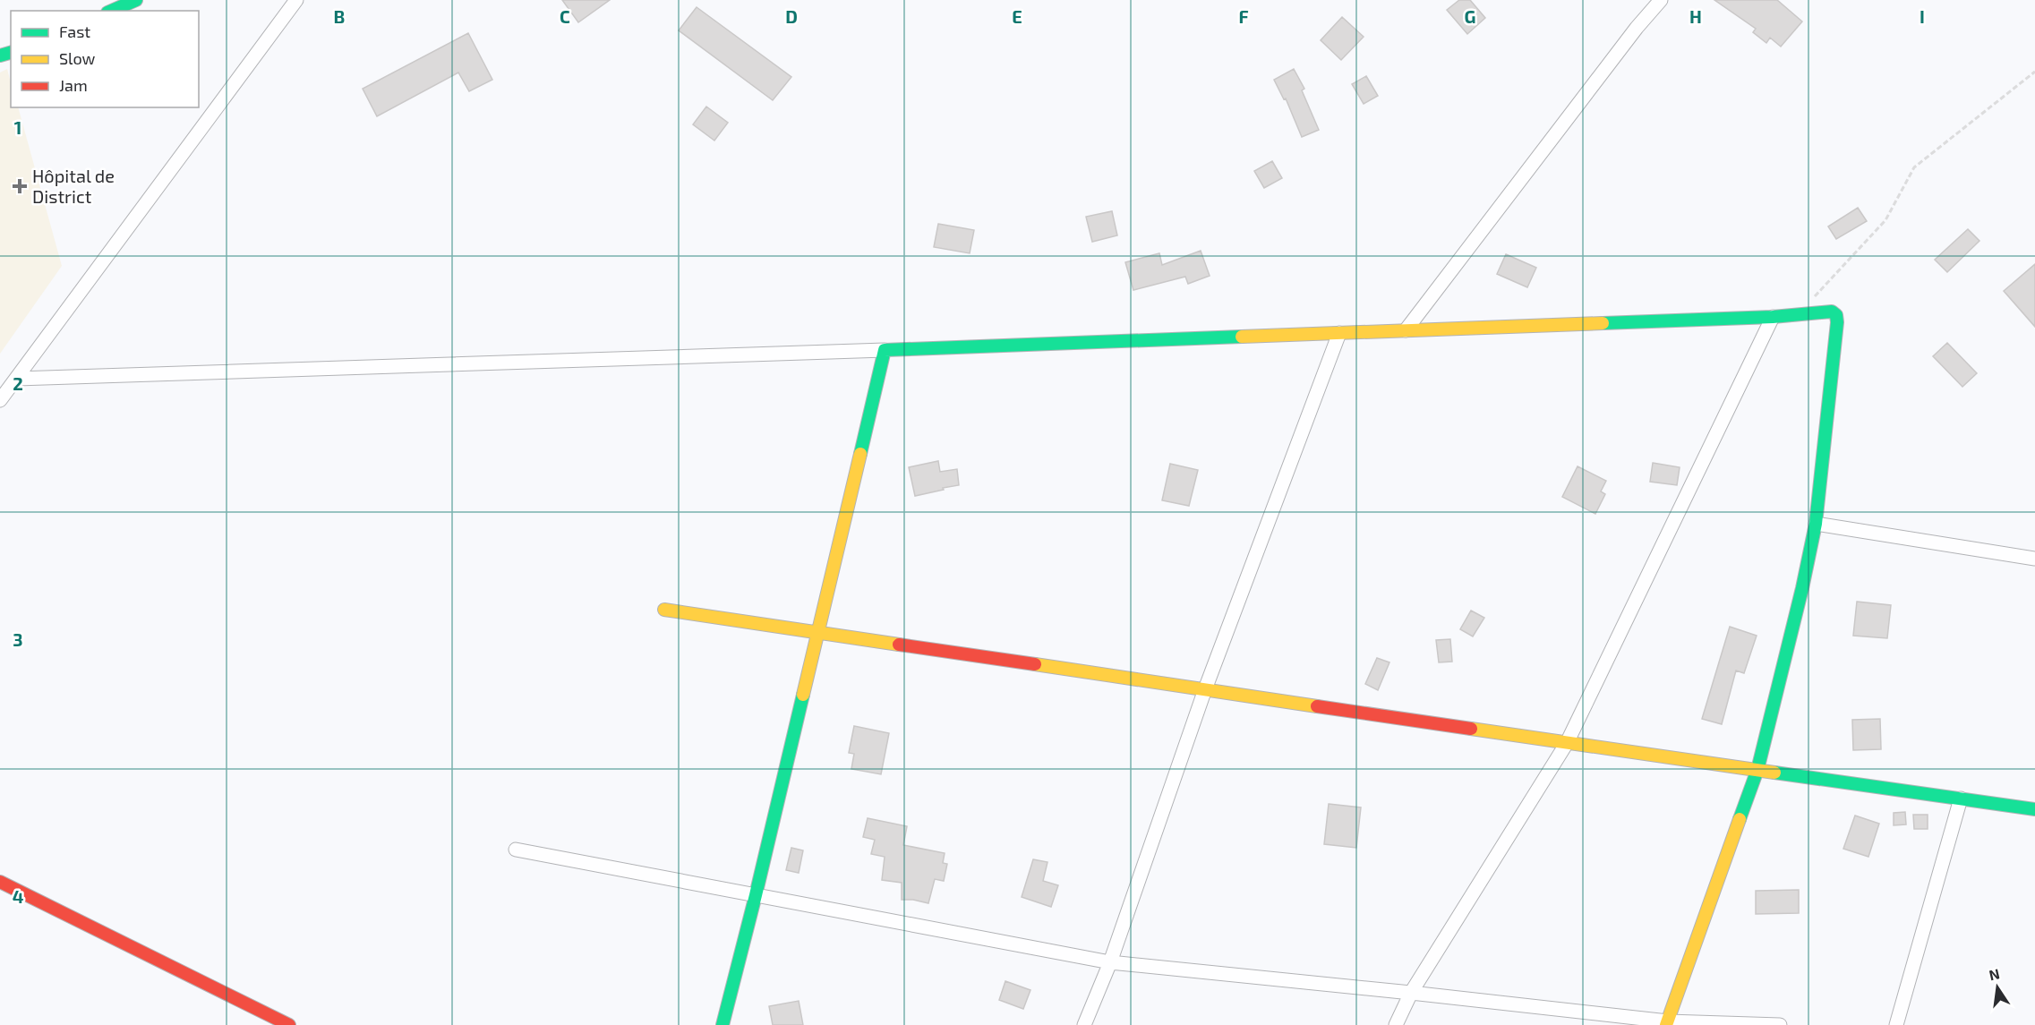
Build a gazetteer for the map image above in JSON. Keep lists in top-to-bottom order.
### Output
{
  "places": {
    "health": ["Hôpital de District"]
  },
  "legend": ["Fast", "Slow", "Jam"],
  "north": "top",
  "grid": {
    "columns": [
      "B",
      "C",
      "D",
      "E",
      "F",
      "G",
      "H",
      "I"
    ],
    "rows": [
      "1",
      "2",
      "3",
      "4"
    ]
  }
}
